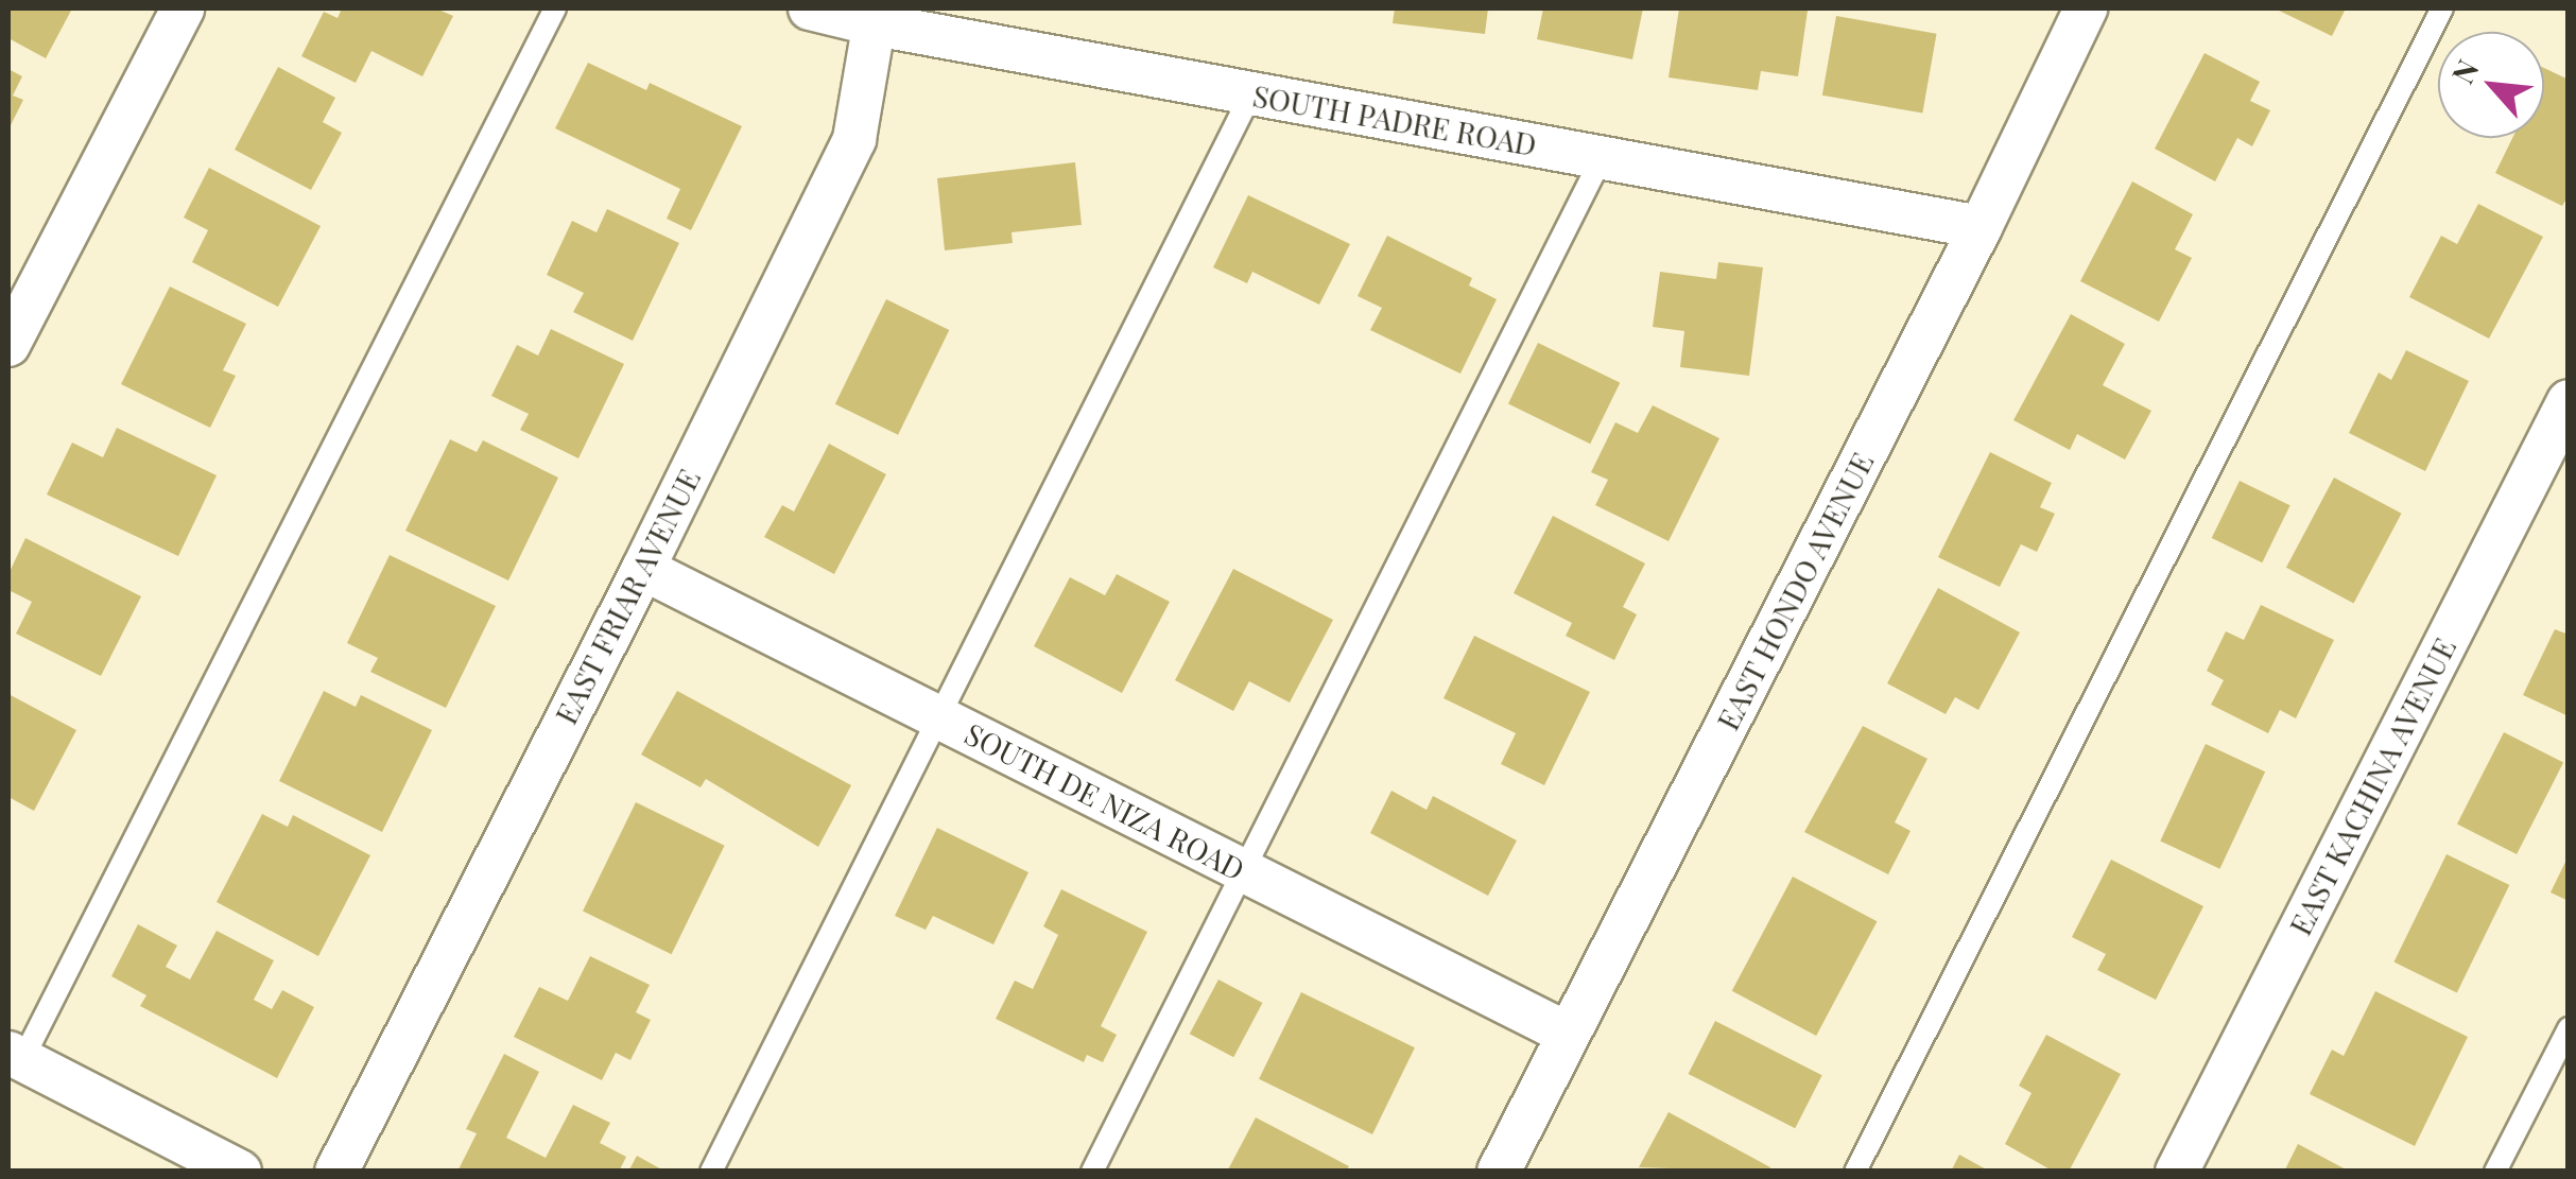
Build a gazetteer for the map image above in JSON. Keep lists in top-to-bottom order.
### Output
{
  "streets": {
    "street": [
      "SOUTH PADRE ROAD",
      "EAST HONDO AVENUE",
      "EAST FRIAR AVENUE",
      "EAST KACHINA AVENUE",
      "SOUTH DE NIZA ROAD"
    ]
  },
  "crossings": [
    ["SOUTH PADRE ROAD", "EAST HONDO AVENUE"],
    ["SOUTH PADRE ROAD", "EAST FRIAR AVENUE"],
    ["EAST HONDO AVENUE", "SOUTH DE NIZA ROAD"],
    ["EAST FRIAR AVENUE", "SOUTH DE NIZA ROAD"]
  ],
  "north": "top left"
}
